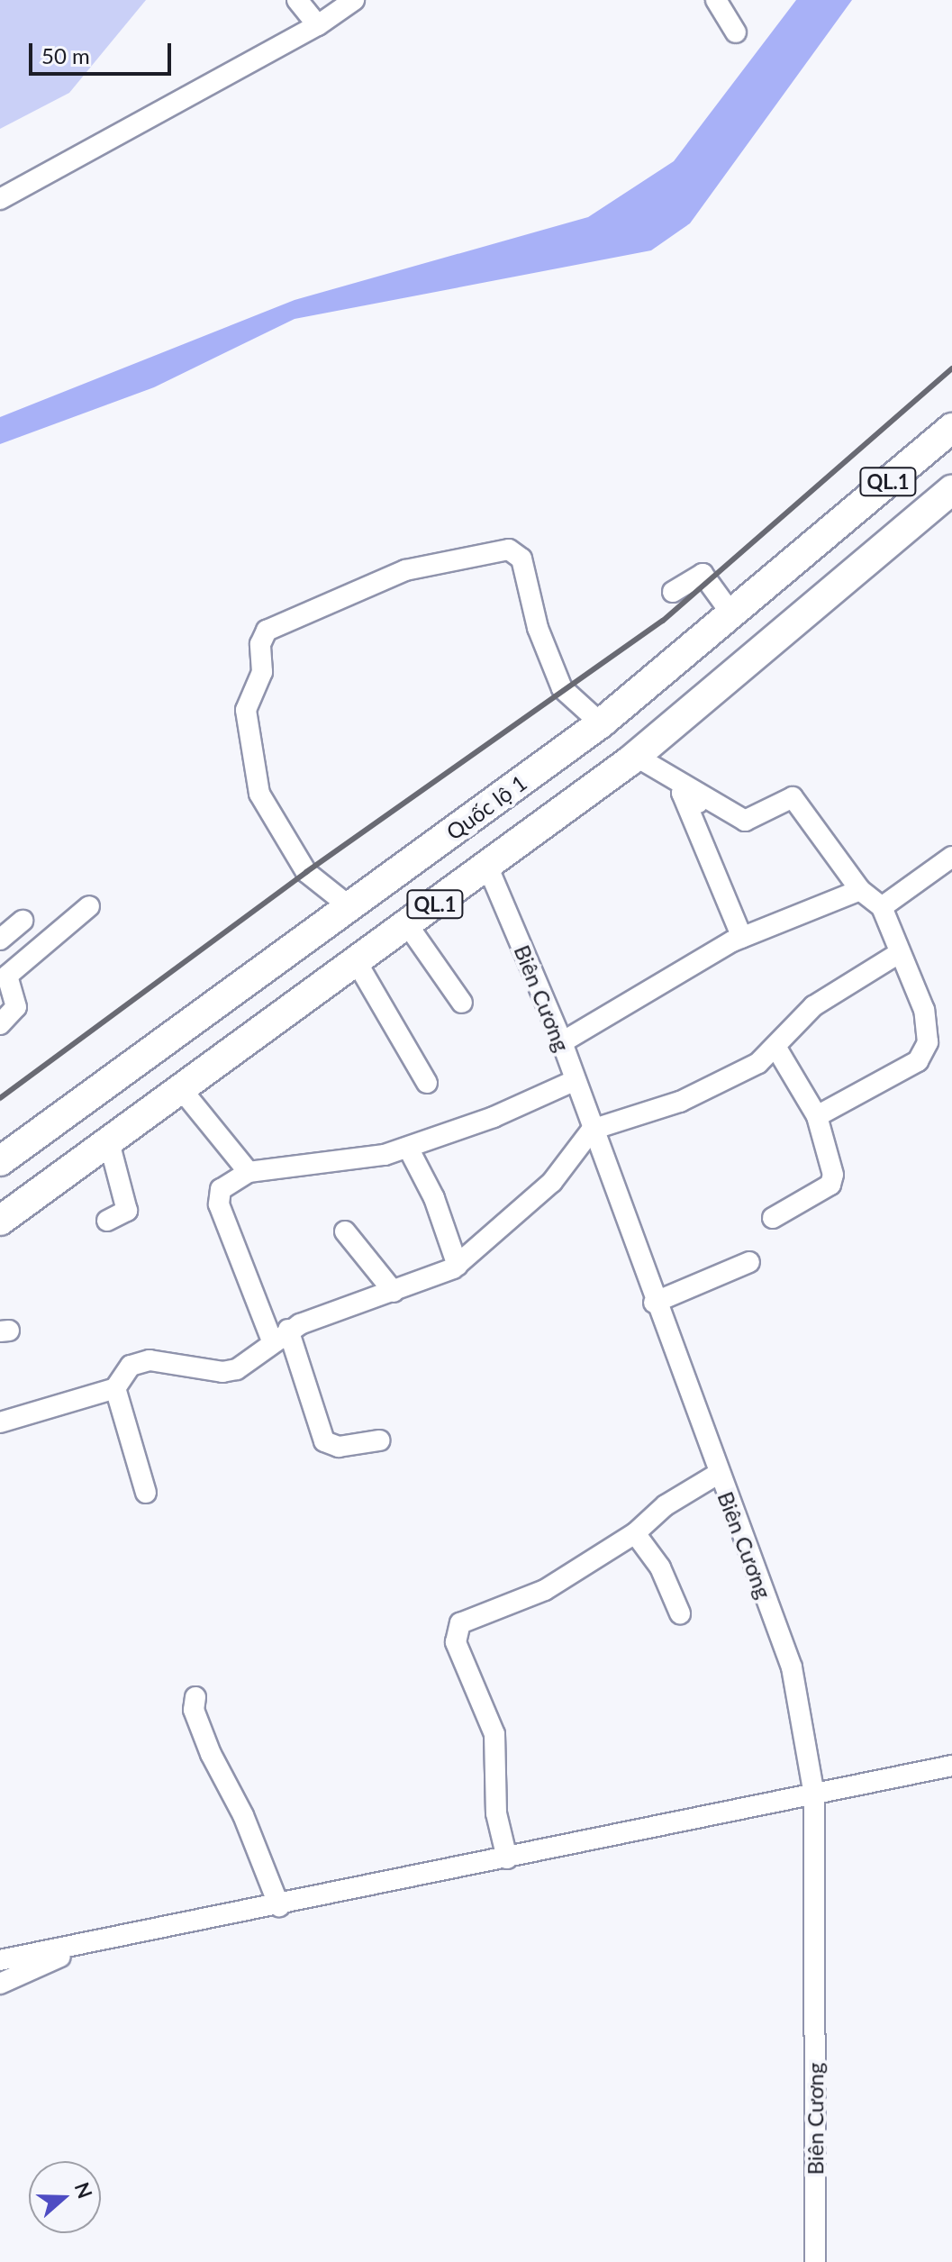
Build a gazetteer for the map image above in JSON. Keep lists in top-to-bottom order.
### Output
{
  "streets": {
    "highway": ["QL.1", "Quốc lộ 1"],
    "street": ["Biên Cương"]
  },
  "crossings": [
    ["QL.1", "Biên Cương"]
  ],
  "scale_bar": "50 m",
  "north": "right"
}
